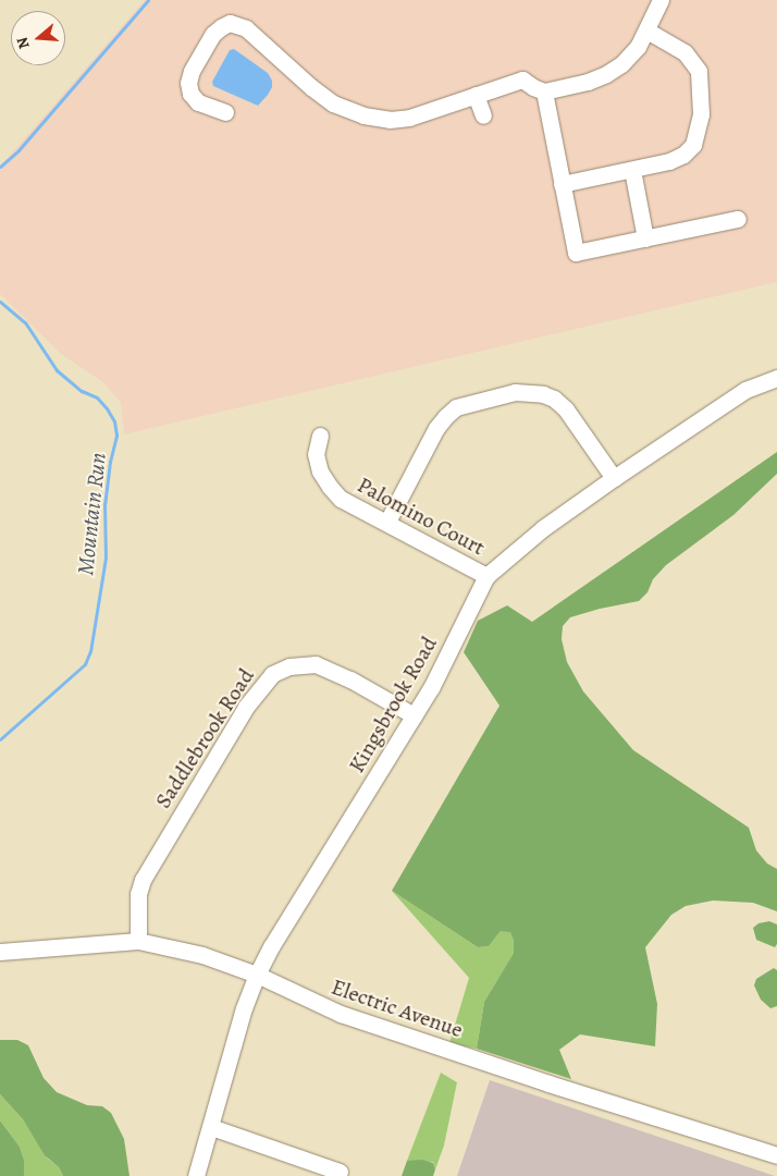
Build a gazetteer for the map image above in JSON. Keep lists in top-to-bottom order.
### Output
{
  "streets": {
    "street": [
      "Palomino Court",
      "Kingsbrook Road",
      "Saddlebrook Road",
      "Electric Avenue"
    ]
  },
  "crossings": [
    ["Palomino Court", "Kingsbrook Road"],
    ["Kingsbrook Road", "Saddlebrook Road"],
    ["Kingsbrook Road", "Electric Avenue"],
    ["Saddlebrook Road", "Electric Avenue"]
  ],
  "water": ["Mountain Run"],
  "north": "left"
}
